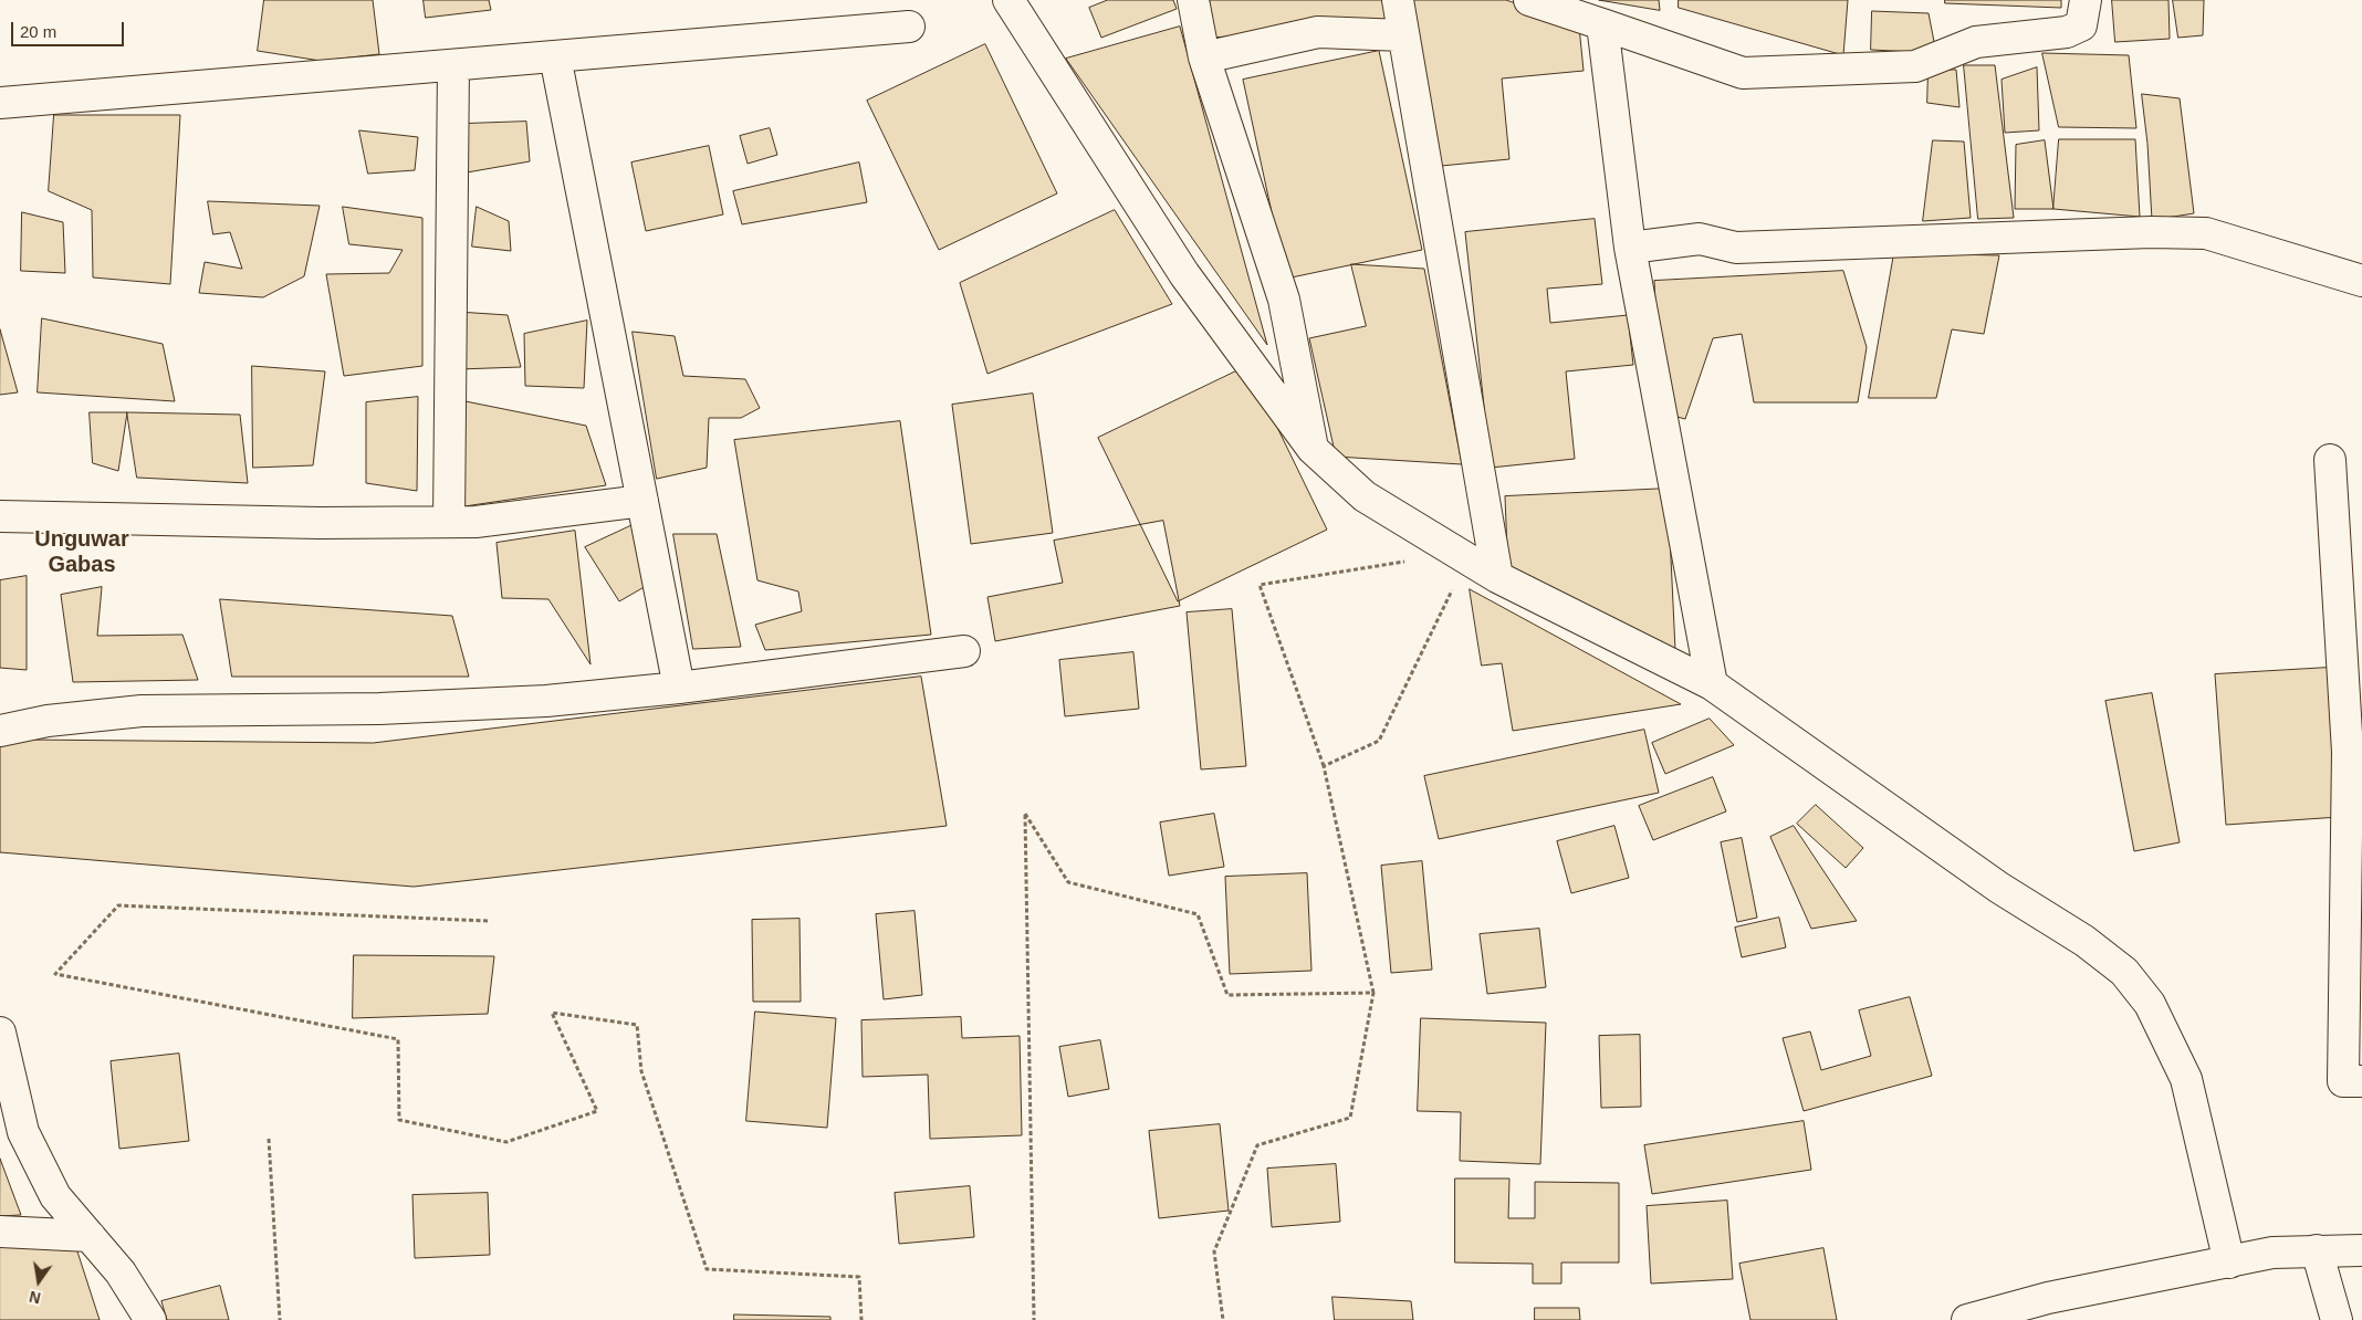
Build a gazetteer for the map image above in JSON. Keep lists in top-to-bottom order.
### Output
{
  "districts": ["Unguwar Gabas"],
  "scale_bar": "20 m",
  "north": "bottom"
}
